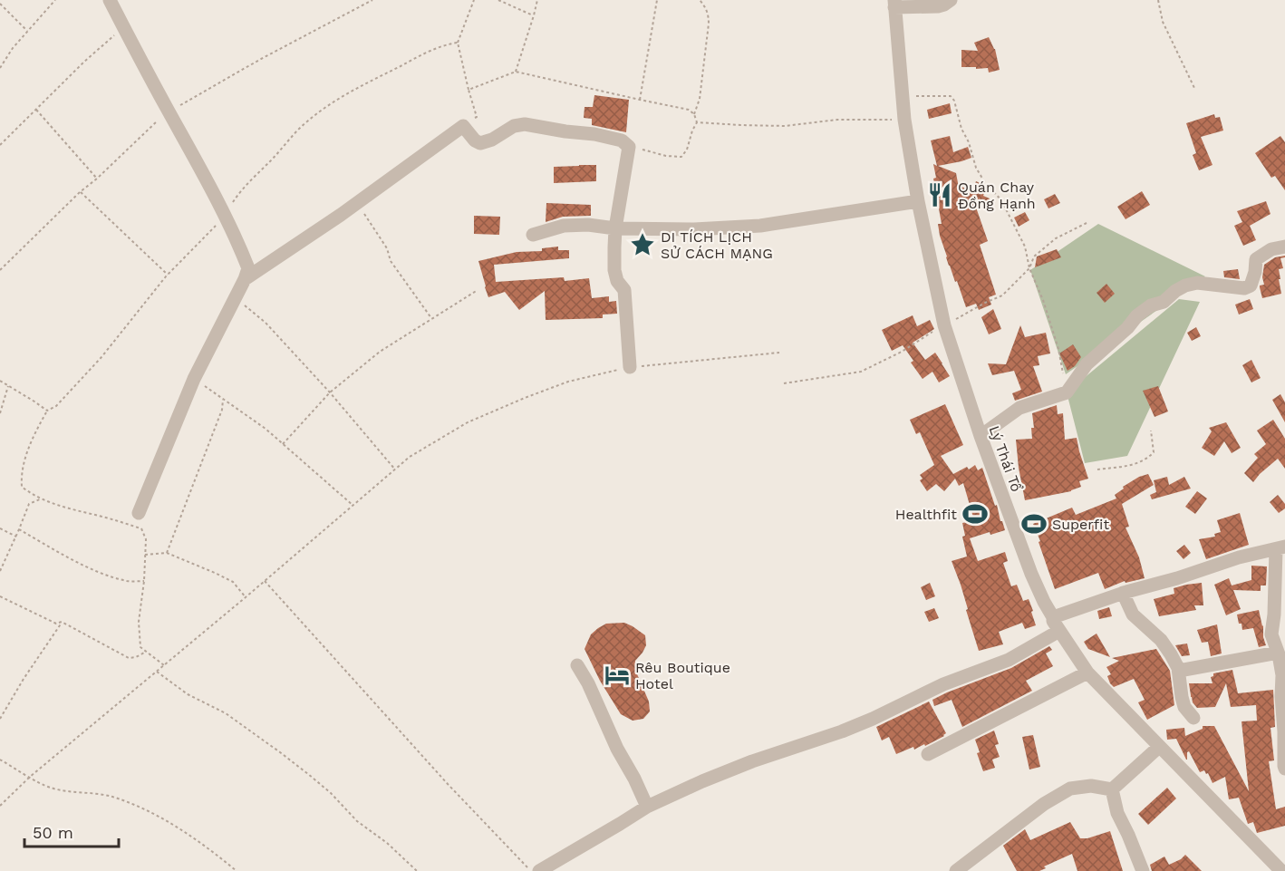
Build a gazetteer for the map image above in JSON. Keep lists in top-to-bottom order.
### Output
{
  "streets": {
    "street": ["Lý Thái Tổ"]
  },
  "places": {
    "restaurant": ["Quán Chay Đồng Hạnh"],
    "place": ["DI TÍCH LỊCH SỬ CÁCH MẠNG"],
    "sports": ["Healthfit", "Superfit"],
    "hotel": ["Rêu Boutique Hotel"]
  },
  "scale_bar": "50 m"
}
